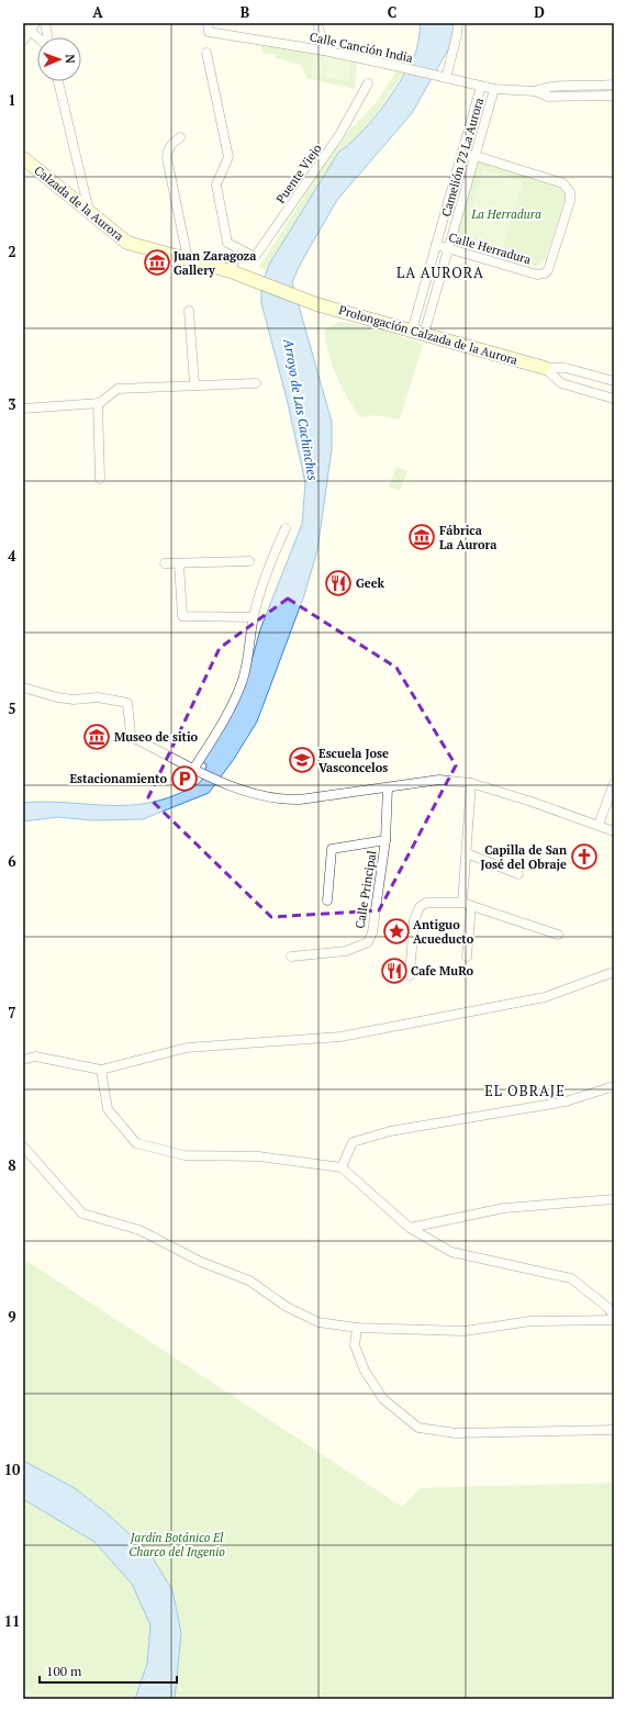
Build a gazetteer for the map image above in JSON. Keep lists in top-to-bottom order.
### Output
{
  "streets": {
    "main road": ["Calzada de la Aurora", "Prolongación Calzada de la Aurora"],
    "street": [
      "Calle Canción India",
      "Camelión 72 La Aurora",
      "Puente Viejo",
      "Calle Herradura",
      "Calle Principal"
    ]
  },
  "crossings": [
    ["Calle Canción India", "Camelión 72 La Aurora"],
    ["Camelión 72 La Aurora", "Calle Herradura"],
    ["Camelión 72 La Aurora", "Prolongación Calzada de la Aurora"],
    ["Calzada de la Aurora", "Prolongación Calzada de la Aurora"]
  ],
  "districts": ["LA AURORA", "EL OBRAJE"],
  "water": ["Arroyo de Las Cachinches"],
  "parks": ["La Herradura", "Jardín Botánico El Charco del Ingenio"],
  "places": {
    "museum": ["Juan Zaragoza Gallery", "Fábrica La Aurora", "Museo de sitio"],
    "restaurant": ["Geek", "Cafe MuRo"],
    "school or university": ["Escuela Jose Vasconcelos"],
    "parking": ["Estacionamiento"],
    "church": ["Capilla de San José del Obraje"],
    "place": ["Antiguo Acueducto"]
  },
  "scale_bar": "100 m",
  "north": "right",
  "grid": {
    "columns": [
      "A",
      "B",
      "C",
      "D"
    ],
    "rows": [
      "1",
      "2",
      "3",
      "4",
      "5",
      "6",
      "7",
      "8",
      "9",
      "10",
      "11"
    ]
  }
}
